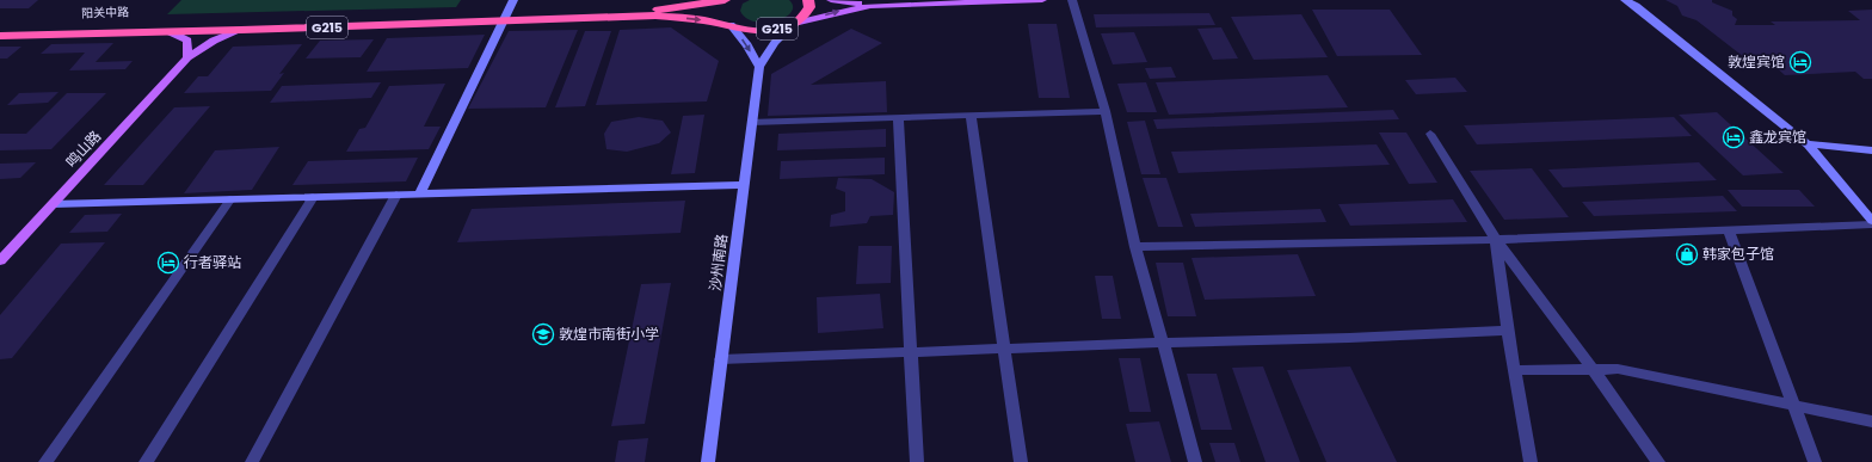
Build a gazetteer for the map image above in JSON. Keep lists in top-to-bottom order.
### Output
{
  "streets": {
    "highway": ["阳关中路", "G215"],
    "main road": ["鸣山路"],
    "street": ["沙州南路"]
  },
  "crossings": [
    ["阳关中路", "G215"],
    ["阳关中路", "鸣山路"]
  ],
  "places": {
    "hotel": ["敦煌宾馆", "鑫龙宾馆", "行者驿站"],
    "shop": ["韩家包子馆"],
    "school or university": ["敦煌市南街小学"]
  }
}
